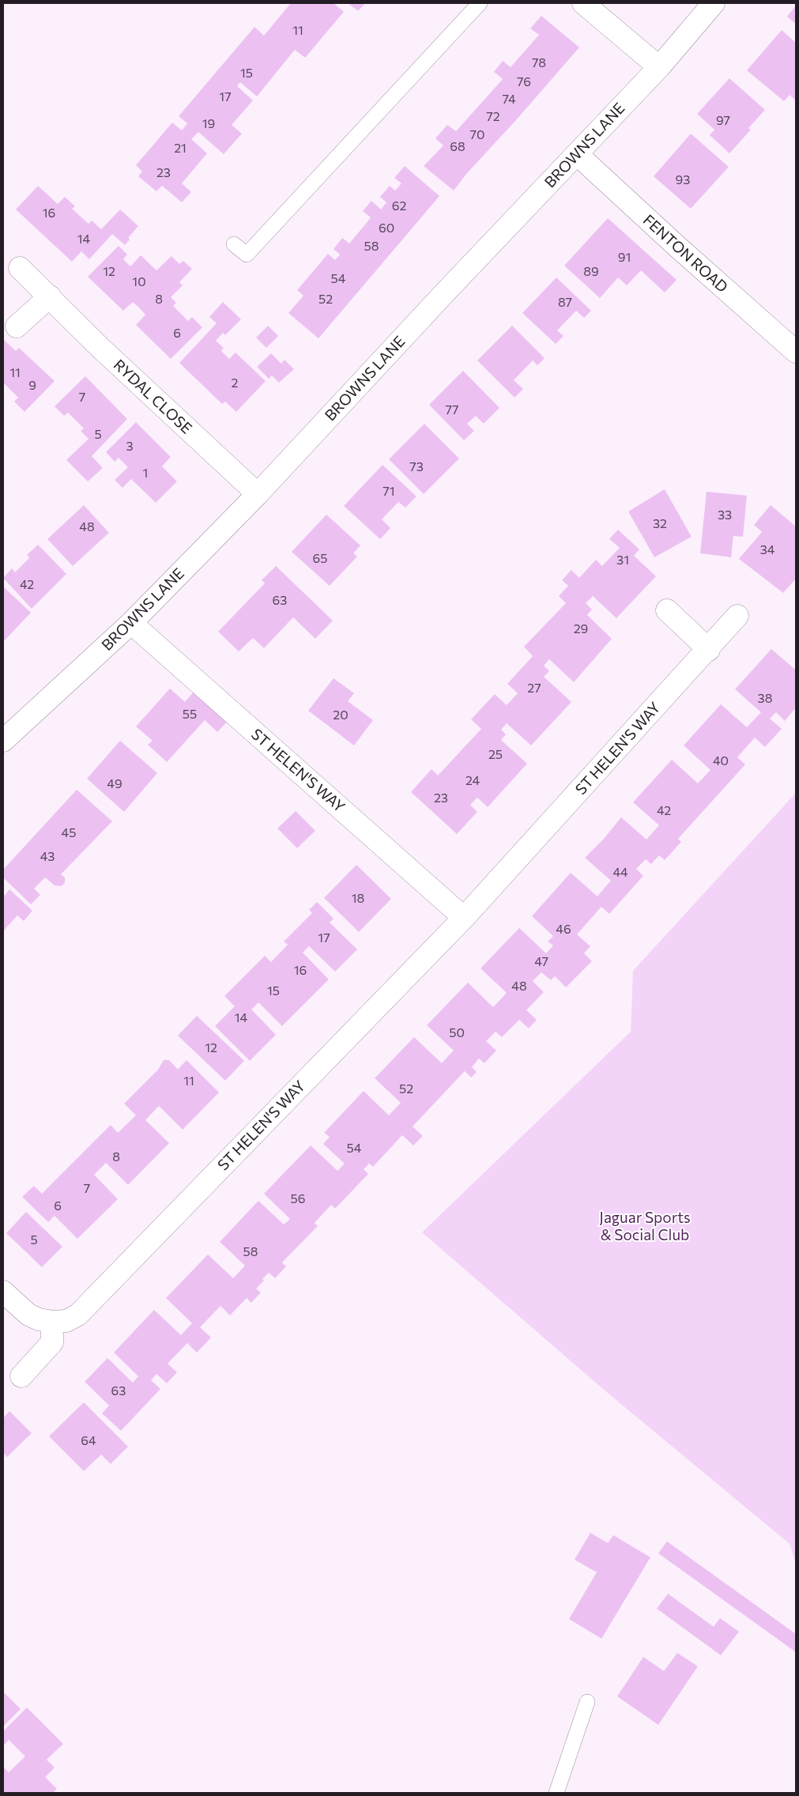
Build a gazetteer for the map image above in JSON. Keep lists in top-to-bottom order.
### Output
{
  "streets": {
    "street": [
      "BROWNS LANE",
      "FENTON ROAD",
      "RYDAL CLOSE",
      "ST HELEN'S WAY"
    ]
  },
  "crossings": [
    ["BROWNS LANE", "FENTON ROAD"],
    ["BROWNS LANE", "RYDAL CLOSE"],
    ["BROWNS LANE", "ST HELEN'S WAY"]
  ],
  "parks": ["Jaguar Sports & Social Club"],
  "house_numbers": [
    "11",
    "78",
    "15",
    "76",
    "17",
    "74",
    "72",
    "97",
    "19",
    "70",
    "68",
    "21",
    "23",
    "93",
    "62",
    "16",
    "60",
    "14",
    "58",
    "91",
    "12",
    "89",
    "54",
    "10",
    "8",
    "52",
    "87",
    "6",
    "11",
    "2",
    "9",
    "7",
    "77",
    "5",
    "3",
    "73",
    "1",
    "71",
    "33",
    "32",
    "48",
    "34",
    "65",
    "31",
    "42",
    "63",
    "29",
    "27",
    "38",
    "55",
    "20",
    "25",
    "40",
    "24",
    "49",
    "23",
    "42",
    "45",
    "43",
    "44",
    "18",
    "46",
    "17",
    "47",
    "16",
    "48",
    "15",
    "14",
    "50",
    "12",
    "11",
    "52",
    "54",
    "8",
    "7",
    "56",
    "6",
    "5",
    "58",
    "63",
    "64"
  ]
}
